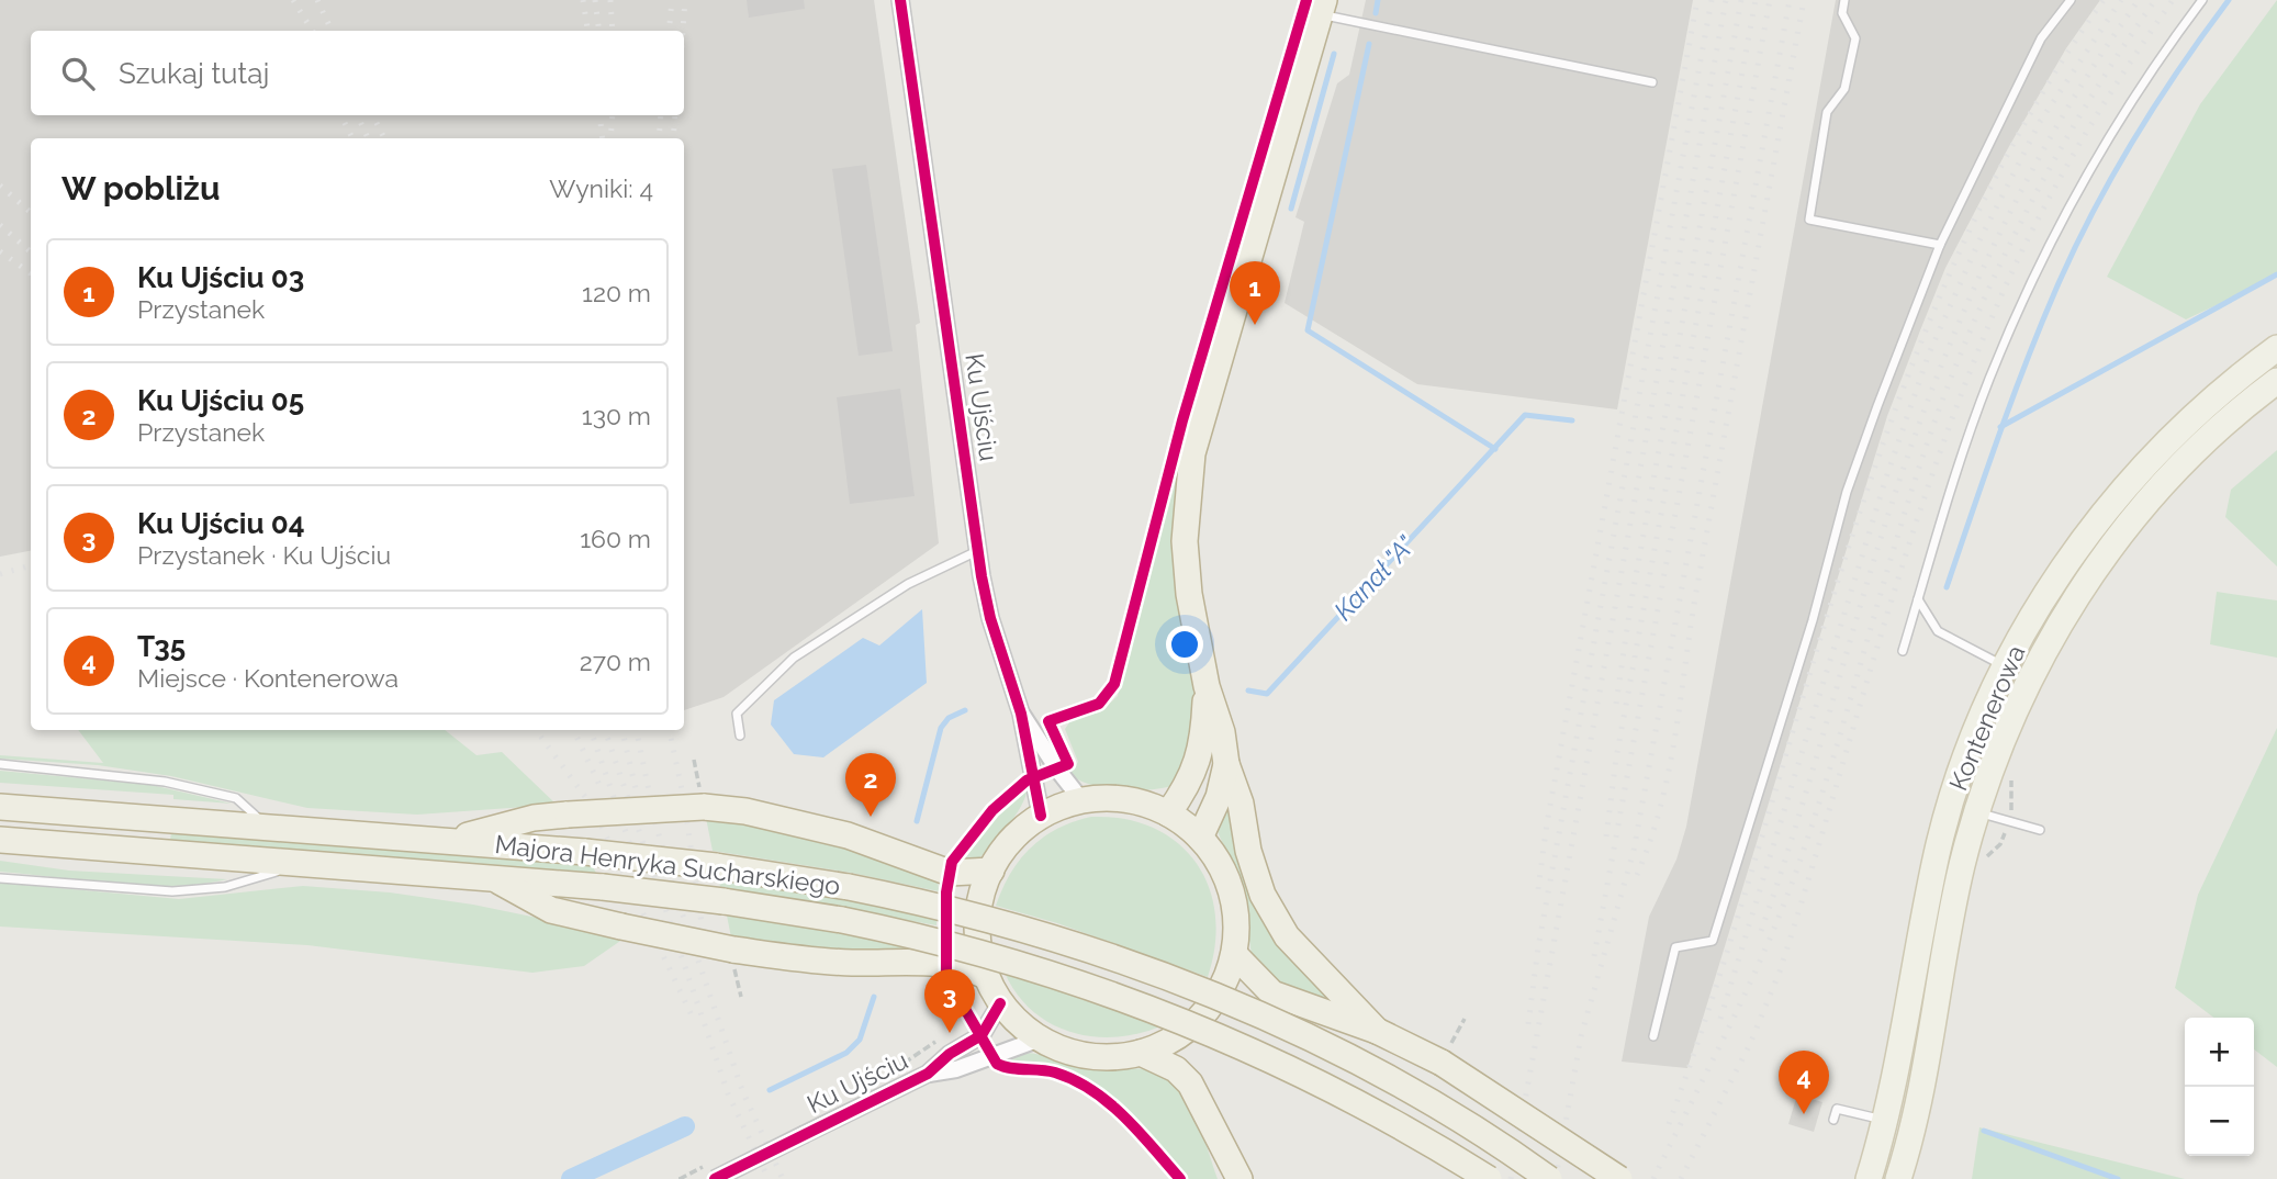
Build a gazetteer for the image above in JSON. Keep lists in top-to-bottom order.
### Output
{
  "streets": {
    "highway": ["Majora Henryka Sucharskiego"],
    "main road": ["Kontenerowa"],
    "street": ["Ku Ujściu"]
  },
  "water": ["Kanał \"A\""],
  "page": {
    "search": "Szukaj tutaj",
    "heading": ["W pobliżu", "Wyniki: 4"],
    "list": [
      {
        "mark": "1",
        "name": "Ku Ujściu 03",
        "note": "Przystanek",
        "value": "120 m"
      },
      {
        "mark": "2",
        "name": "Ku Ujściu 05",
        "note": "Przystanek",
        "value": "130 m"
      },
      {
        "mark": "3",
        "name": "Ku Ujściu 04",
        "note": "Przystanek · Ku Ujściu",
        "value": "160 m"
      },
      {
        "mark": "4",
        "name": "T35",
        "note": "Miejsce · Kontenerowa",
        "value": "270 m"
      }
    ],
    "pins": [
      "1",
      "2",
      "3",
      "4"
    ],
    "map_buttons": ["+", "−"]
  }
}
